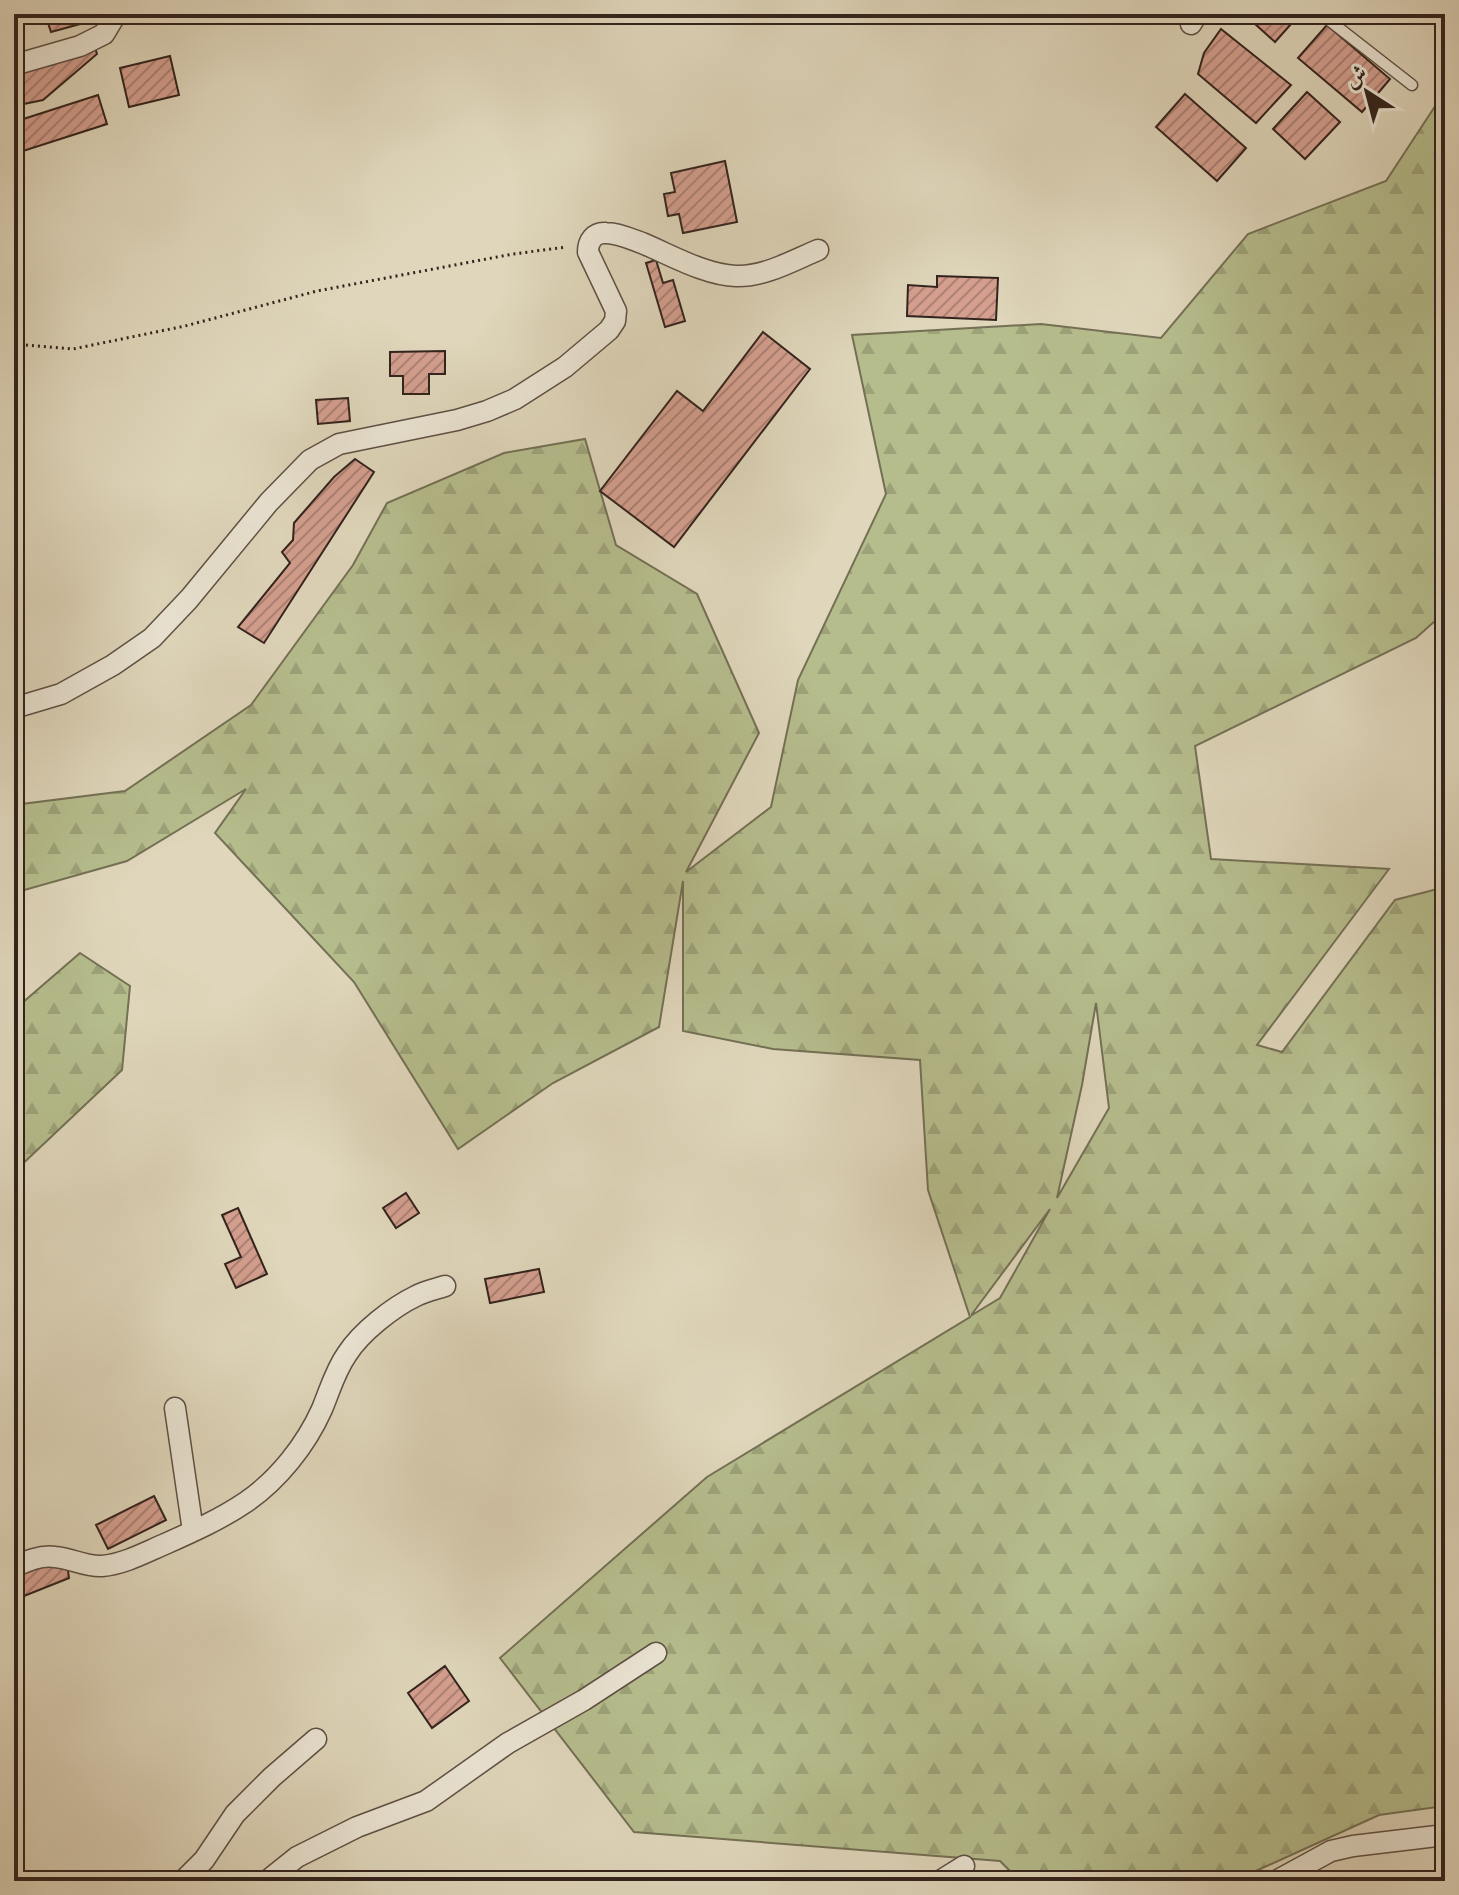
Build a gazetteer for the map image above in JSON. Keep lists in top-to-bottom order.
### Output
{
  "north": "top left"
}
